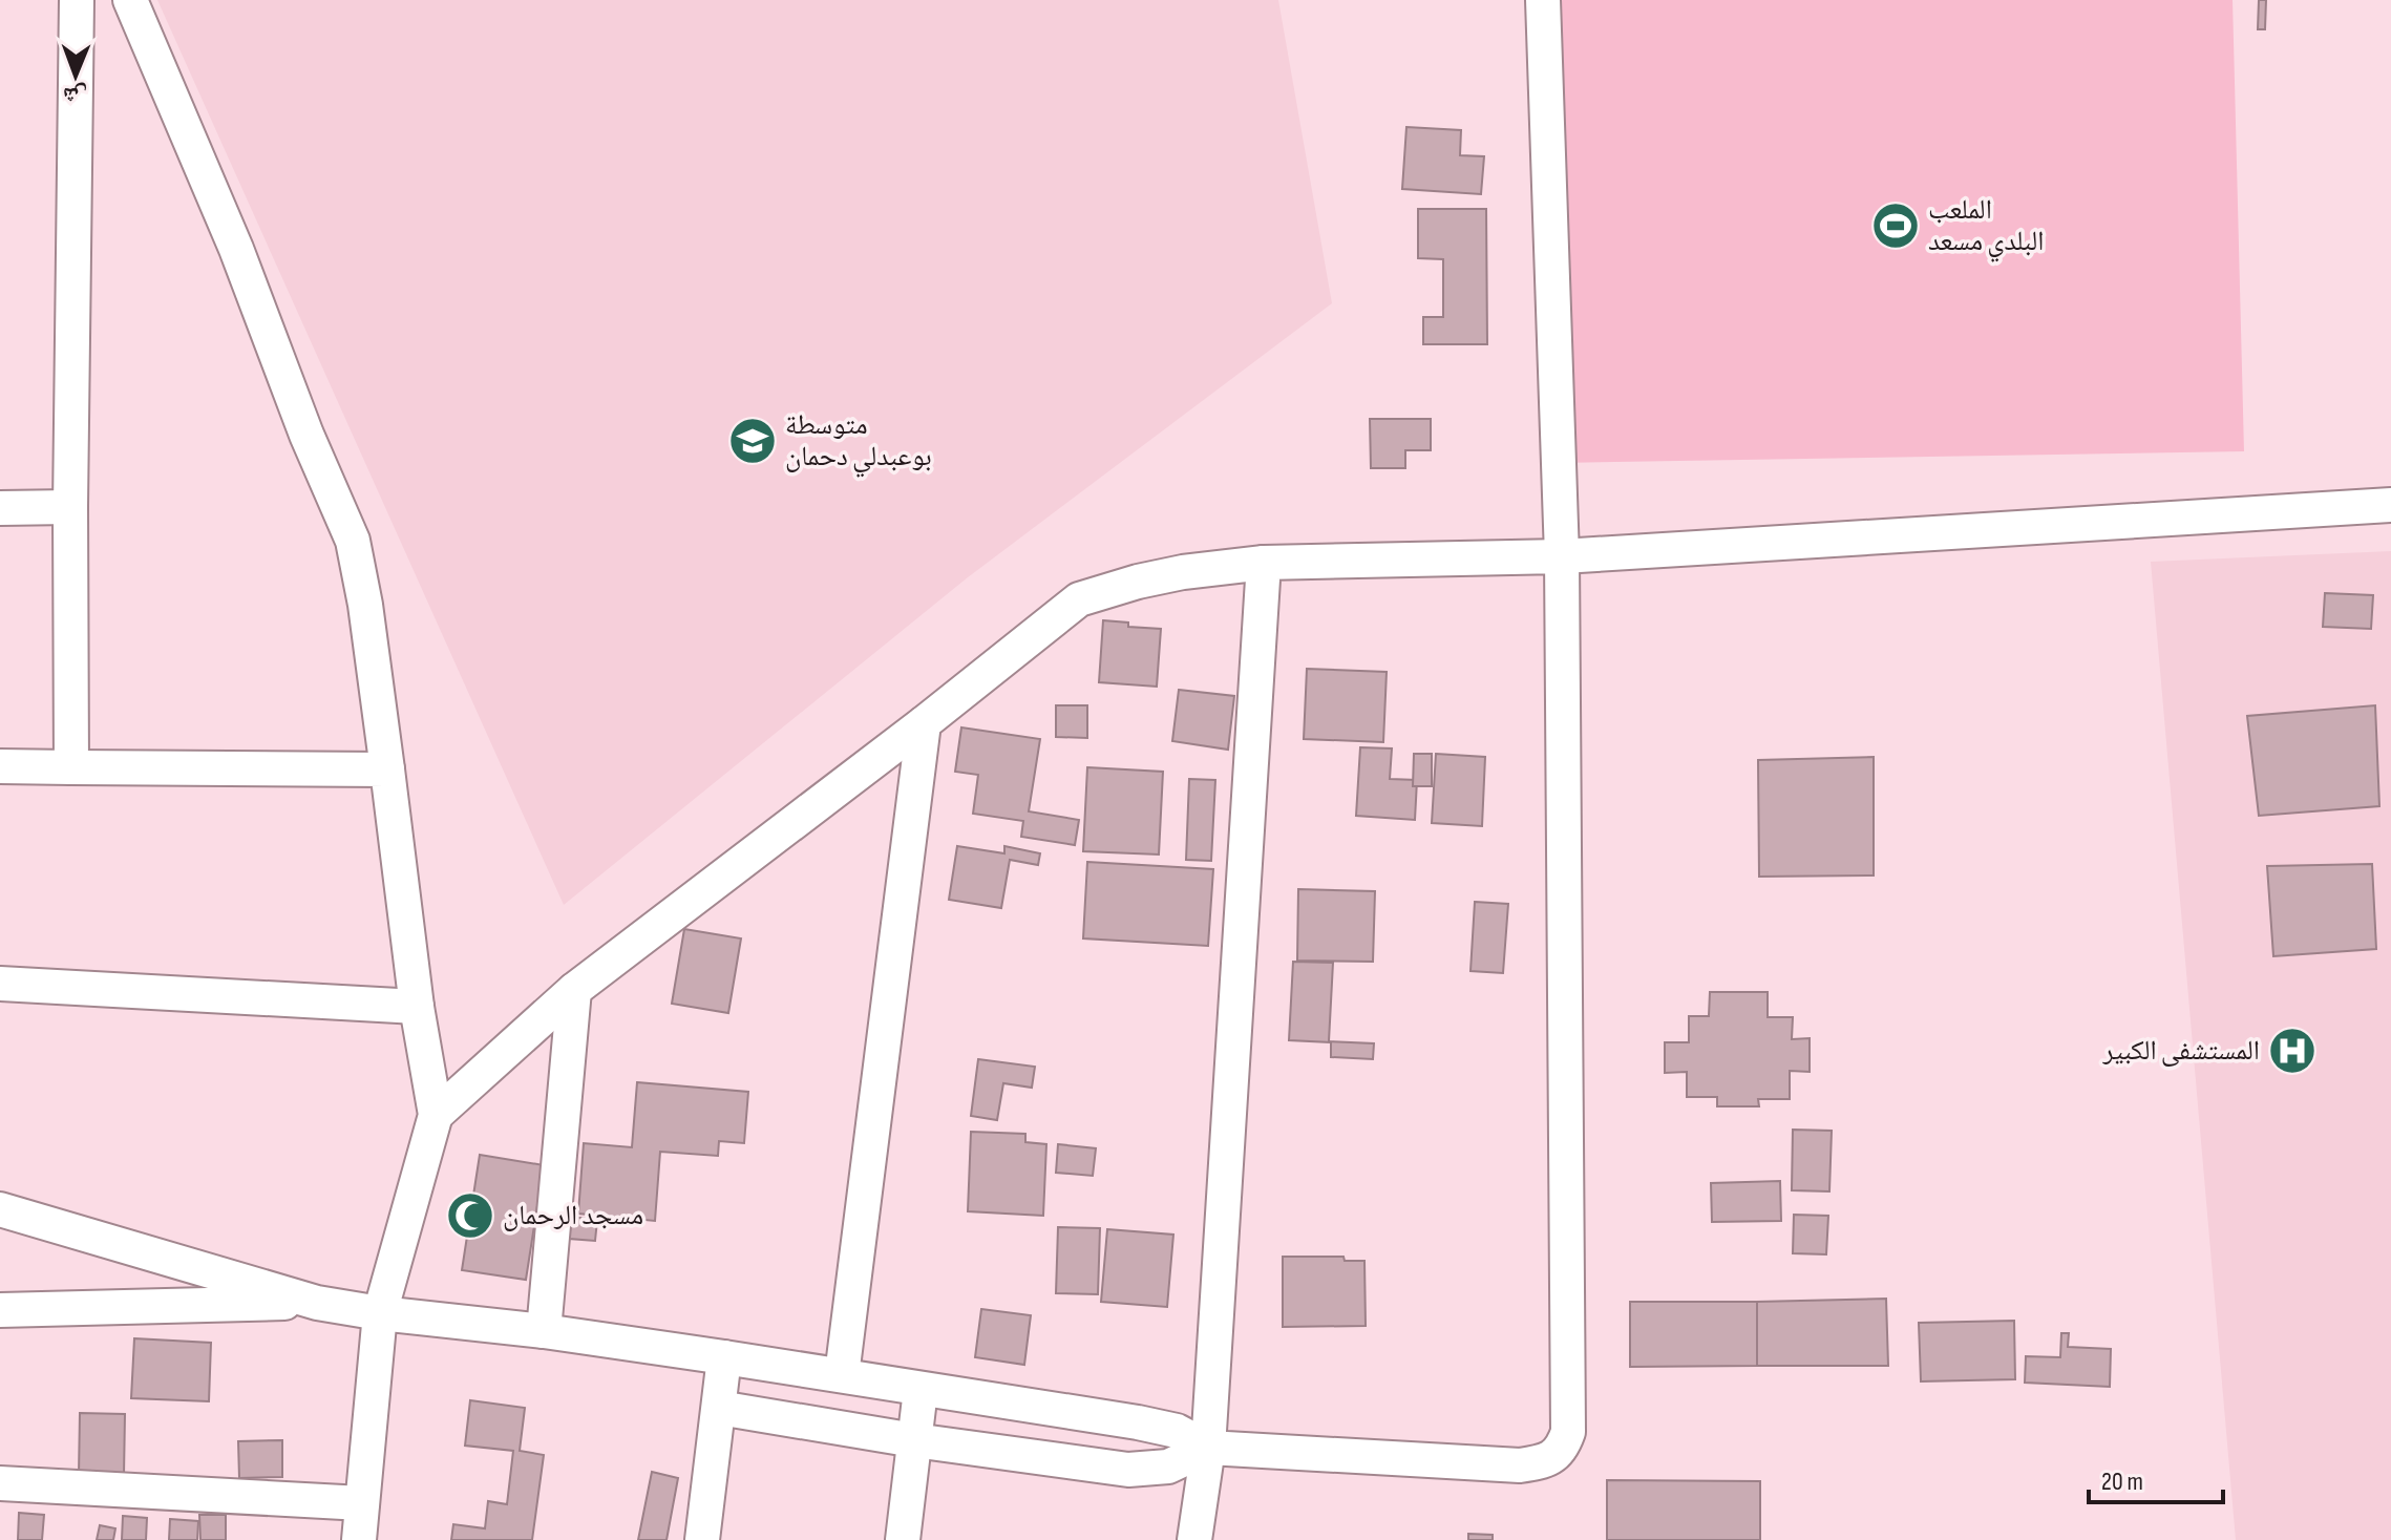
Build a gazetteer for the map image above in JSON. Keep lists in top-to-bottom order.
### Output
{
  "places": {
    "sports": ["الملعب البلدي مسعد"],
    "school or university": ["متوسطة بوعبدلي دحمان"],
    "hospital": ["المستشفى الكبير"],
    "mosque": ["مسجد الرحمان"]
  },
  "scale_bar": "20 m",
  "north": "bottom"
}
